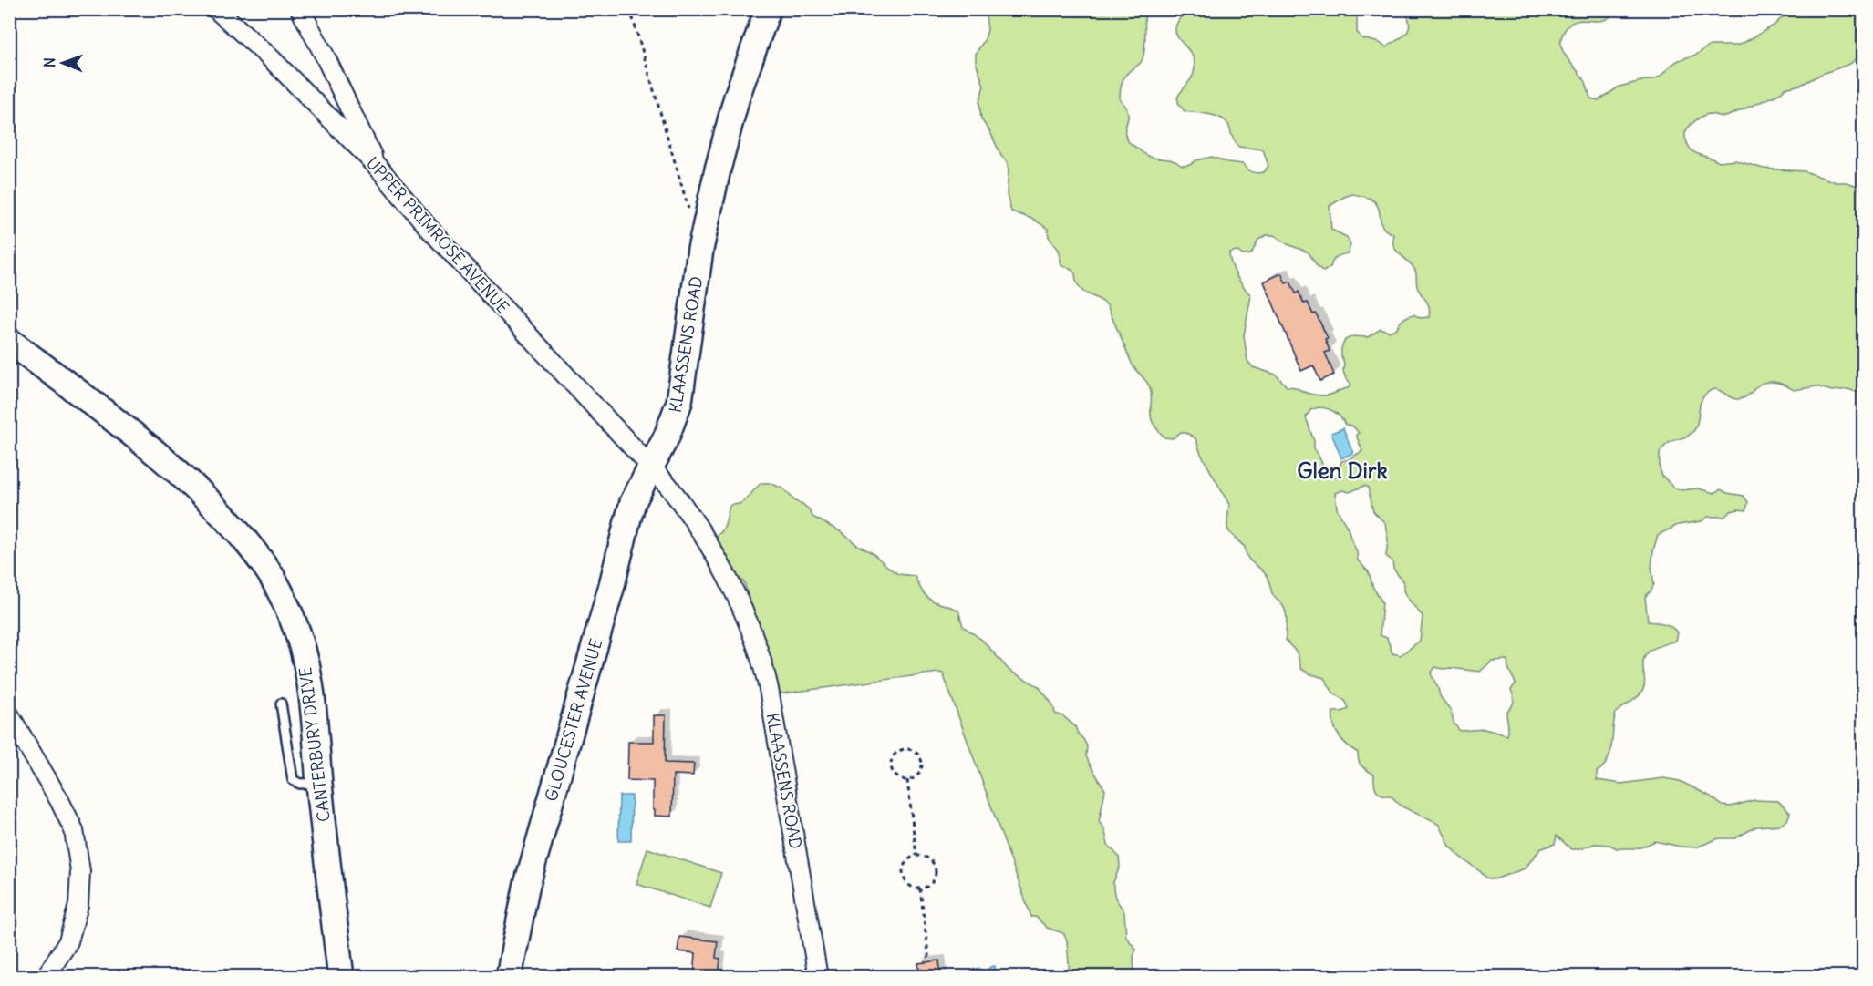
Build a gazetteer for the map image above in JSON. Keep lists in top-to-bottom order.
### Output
{
  "streets": {
    "street": [
      "UPPER PRIMROSE AVENUE",
      "KLAASSENS ROAD",
      "GLOUCESTER AVENUE",
      "CANTERBURY DRIVE"
    ]
  },
  "crossings": [
    ["UPPER PRIMROSE AVENUE", "KLAASSENS ROAD"],
    ["UPPER PRIMROSE AVENUE", "GLOUCESTER AVENUE"],
    ["KLAASSENS ROAD", "GLOUCESTER AVENUE"]
  ],
  "districts": ["Glen Dirk"],
  "north": "left"
}
